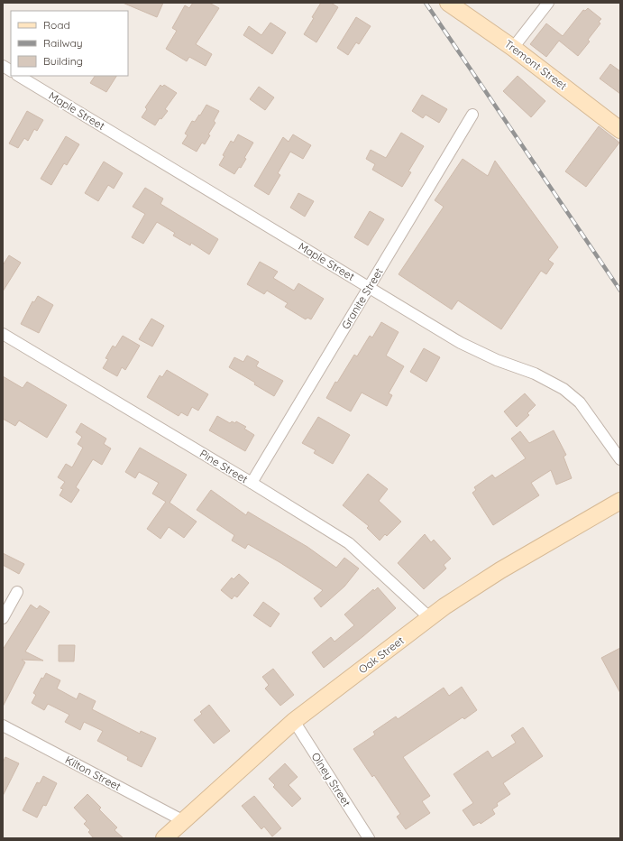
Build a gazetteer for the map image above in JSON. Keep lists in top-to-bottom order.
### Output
{
  "streets": {
    "street": [
      "Tremont Street",
      "Maple Street",
      "Granite Street",
      "Pine Street",
      "Oak Street",
      "Kilton Street",
      "Olney Street"
    ]
  },
  "crossings": [
    ["Maple Street", "Granite Street"],
    ["Granite Street", "Pine Street"],
    ["Pine Street", "Oak Street"],
    ["Oak Street", "Kilton Street"],
    ["Oak Street", "Olney Street"]
  ],
  "legend": ["Road", "Railway", "Building"]
}
